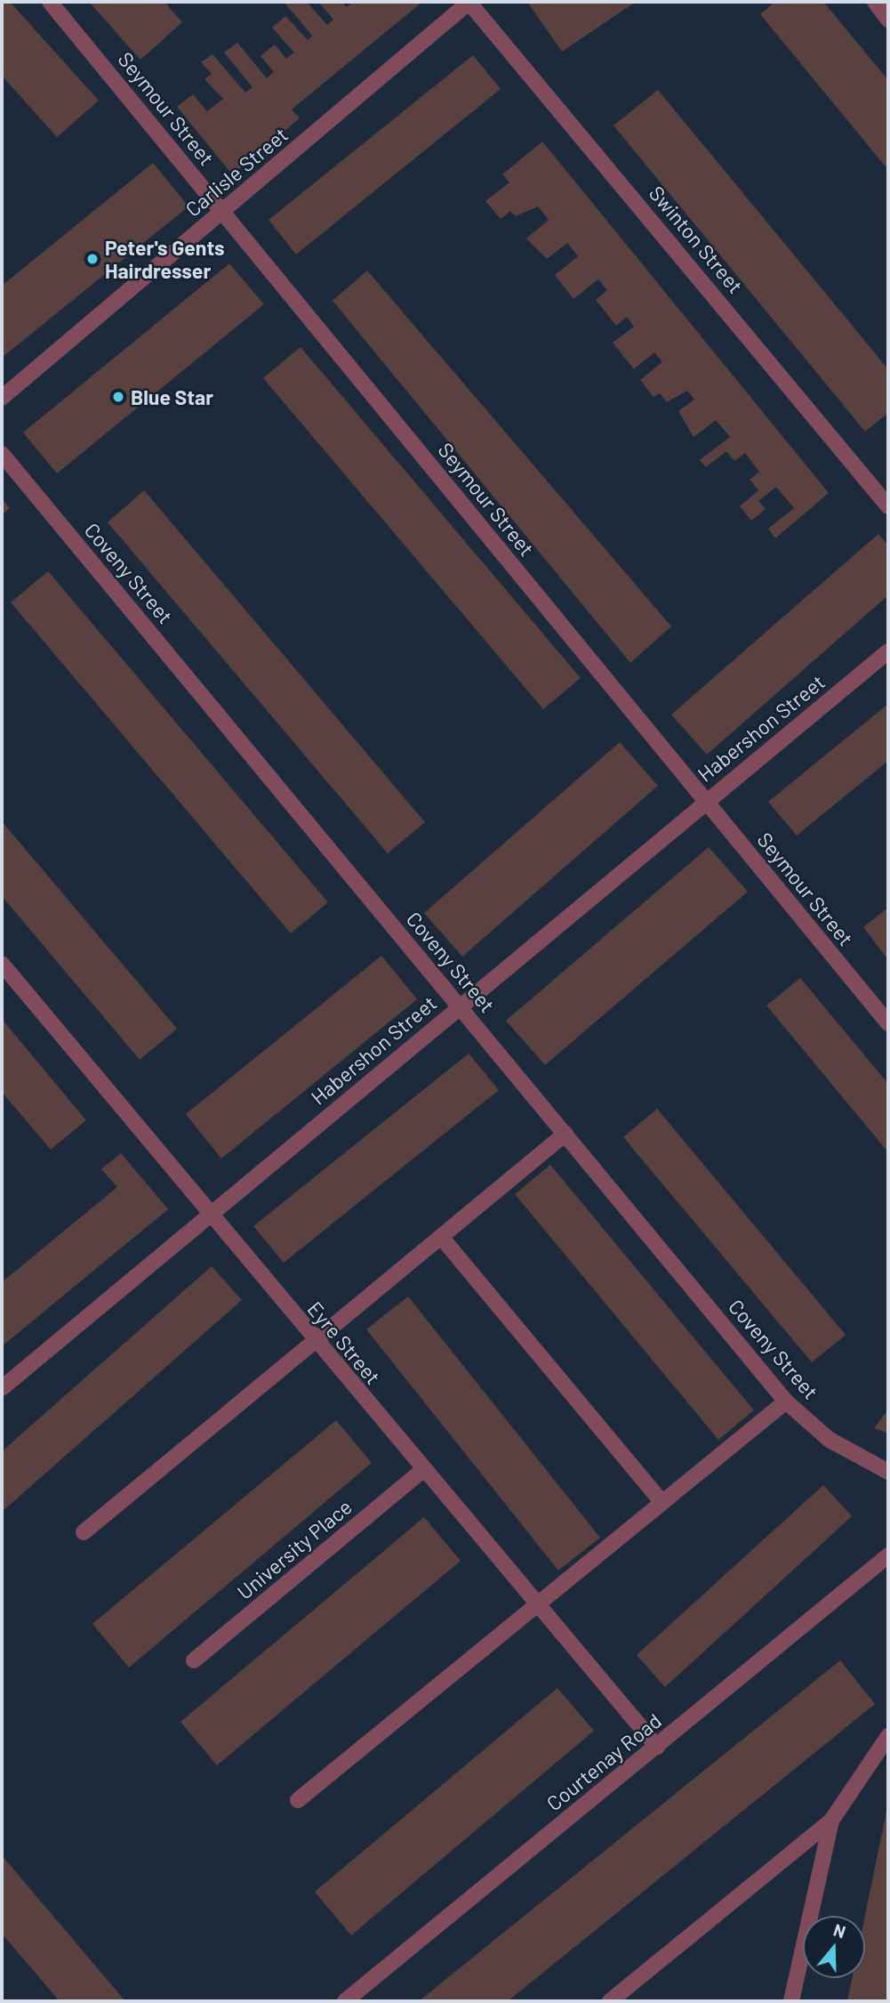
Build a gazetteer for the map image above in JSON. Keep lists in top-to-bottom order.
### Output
{
  "streets": {
    "street": [
      "Seymour Street",
      "Carlisle Street",
      "Swinton Street",
      "Coveny Street",
      "Habershon Street",
      "Eyre Street",
      "University Place",
      "Courtenay Road"
    ]
  },
  "crossings": [
    ["Seymour Street", "Carlisle Street"],
    ["Seymour Street", "Habershon Street"],
    ["Carlisle Street", "Swinton Street"],
    ["Coveny Street", "Habershon Street"],
    ["Habershon Street", "Eyre Street"],
    ["Eyre Street", "University Place"],
    ["Eyre Street", "Courtenay Road"]
  ],
  "places": ["Peter's Gents Hairdresser", "Blue Star"],
  "north": "top"
}
